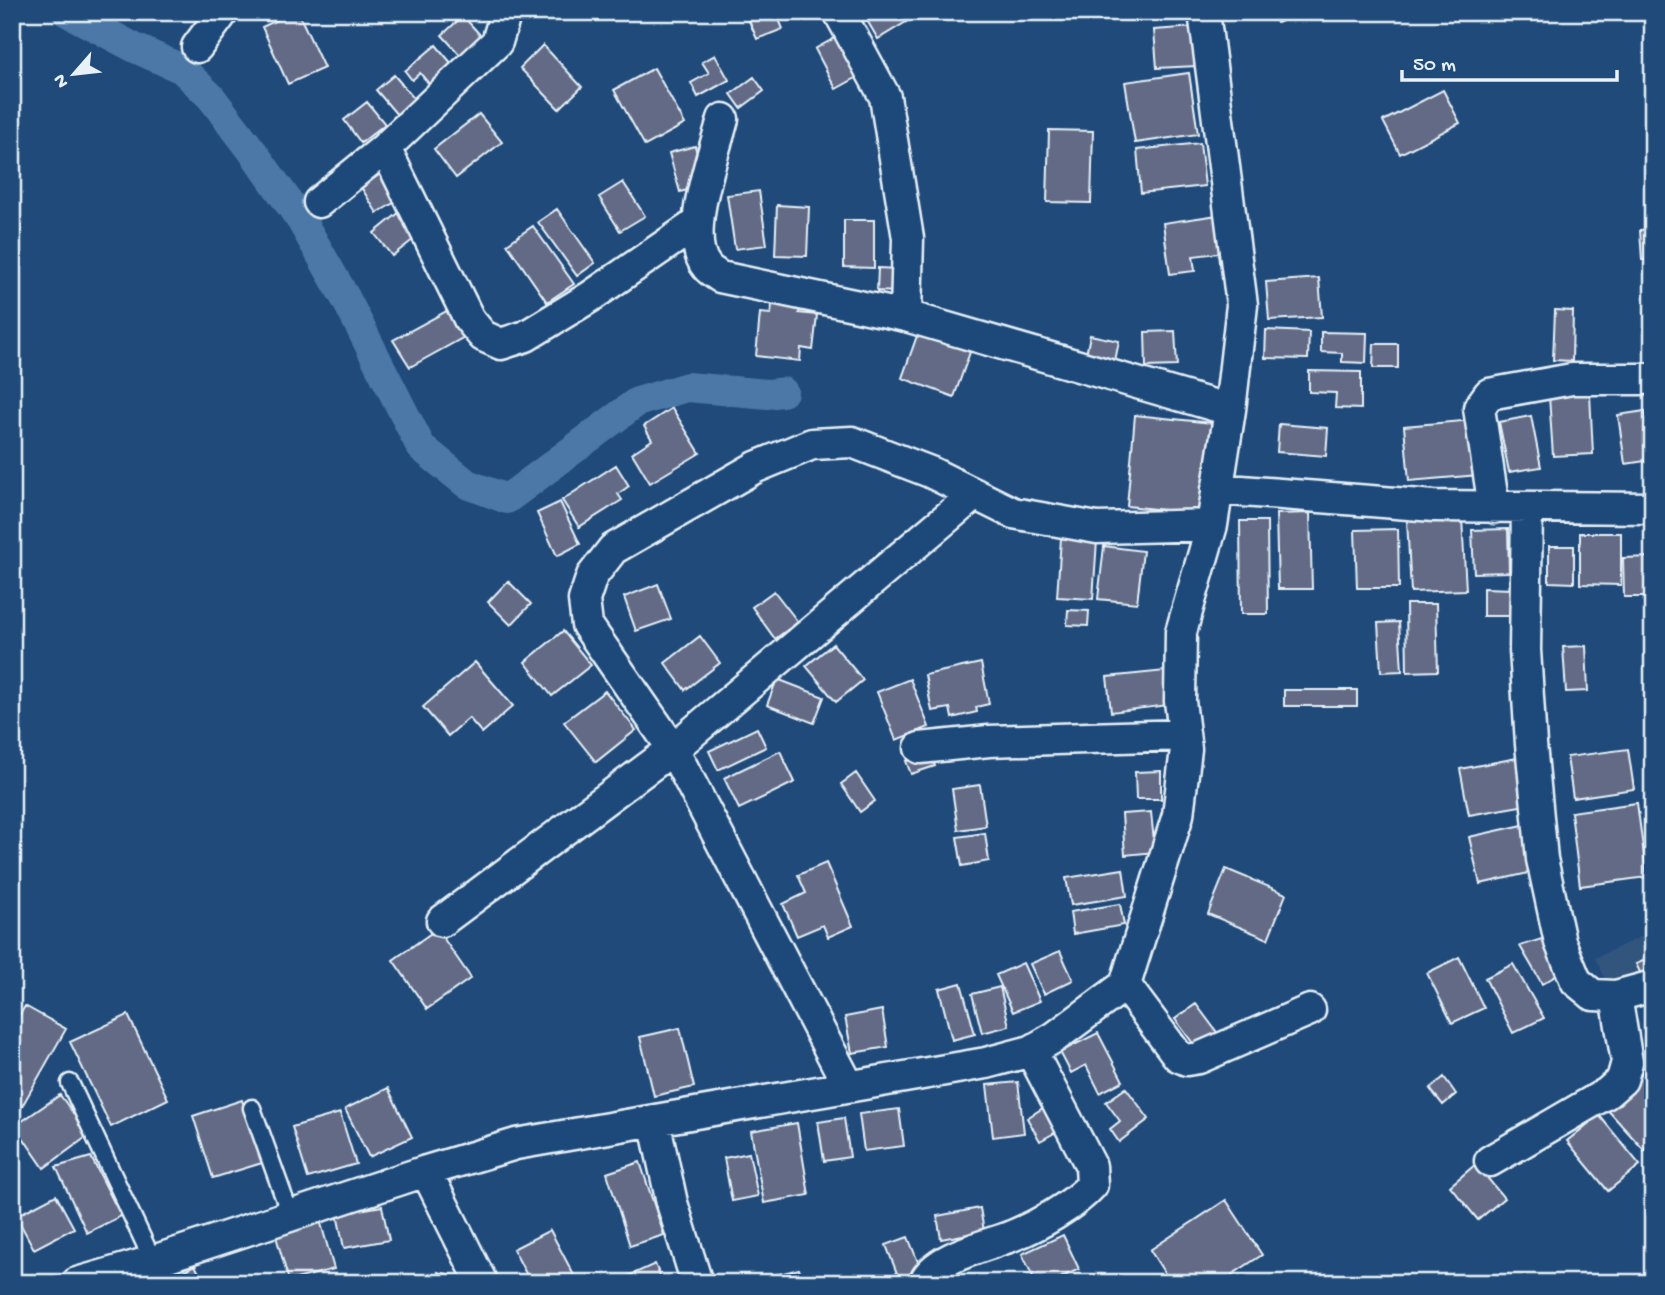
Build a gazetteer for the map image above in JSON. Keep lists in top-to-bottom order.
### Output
{
  "scale_bar": "50 m",
  "north": "bottom left"
}
